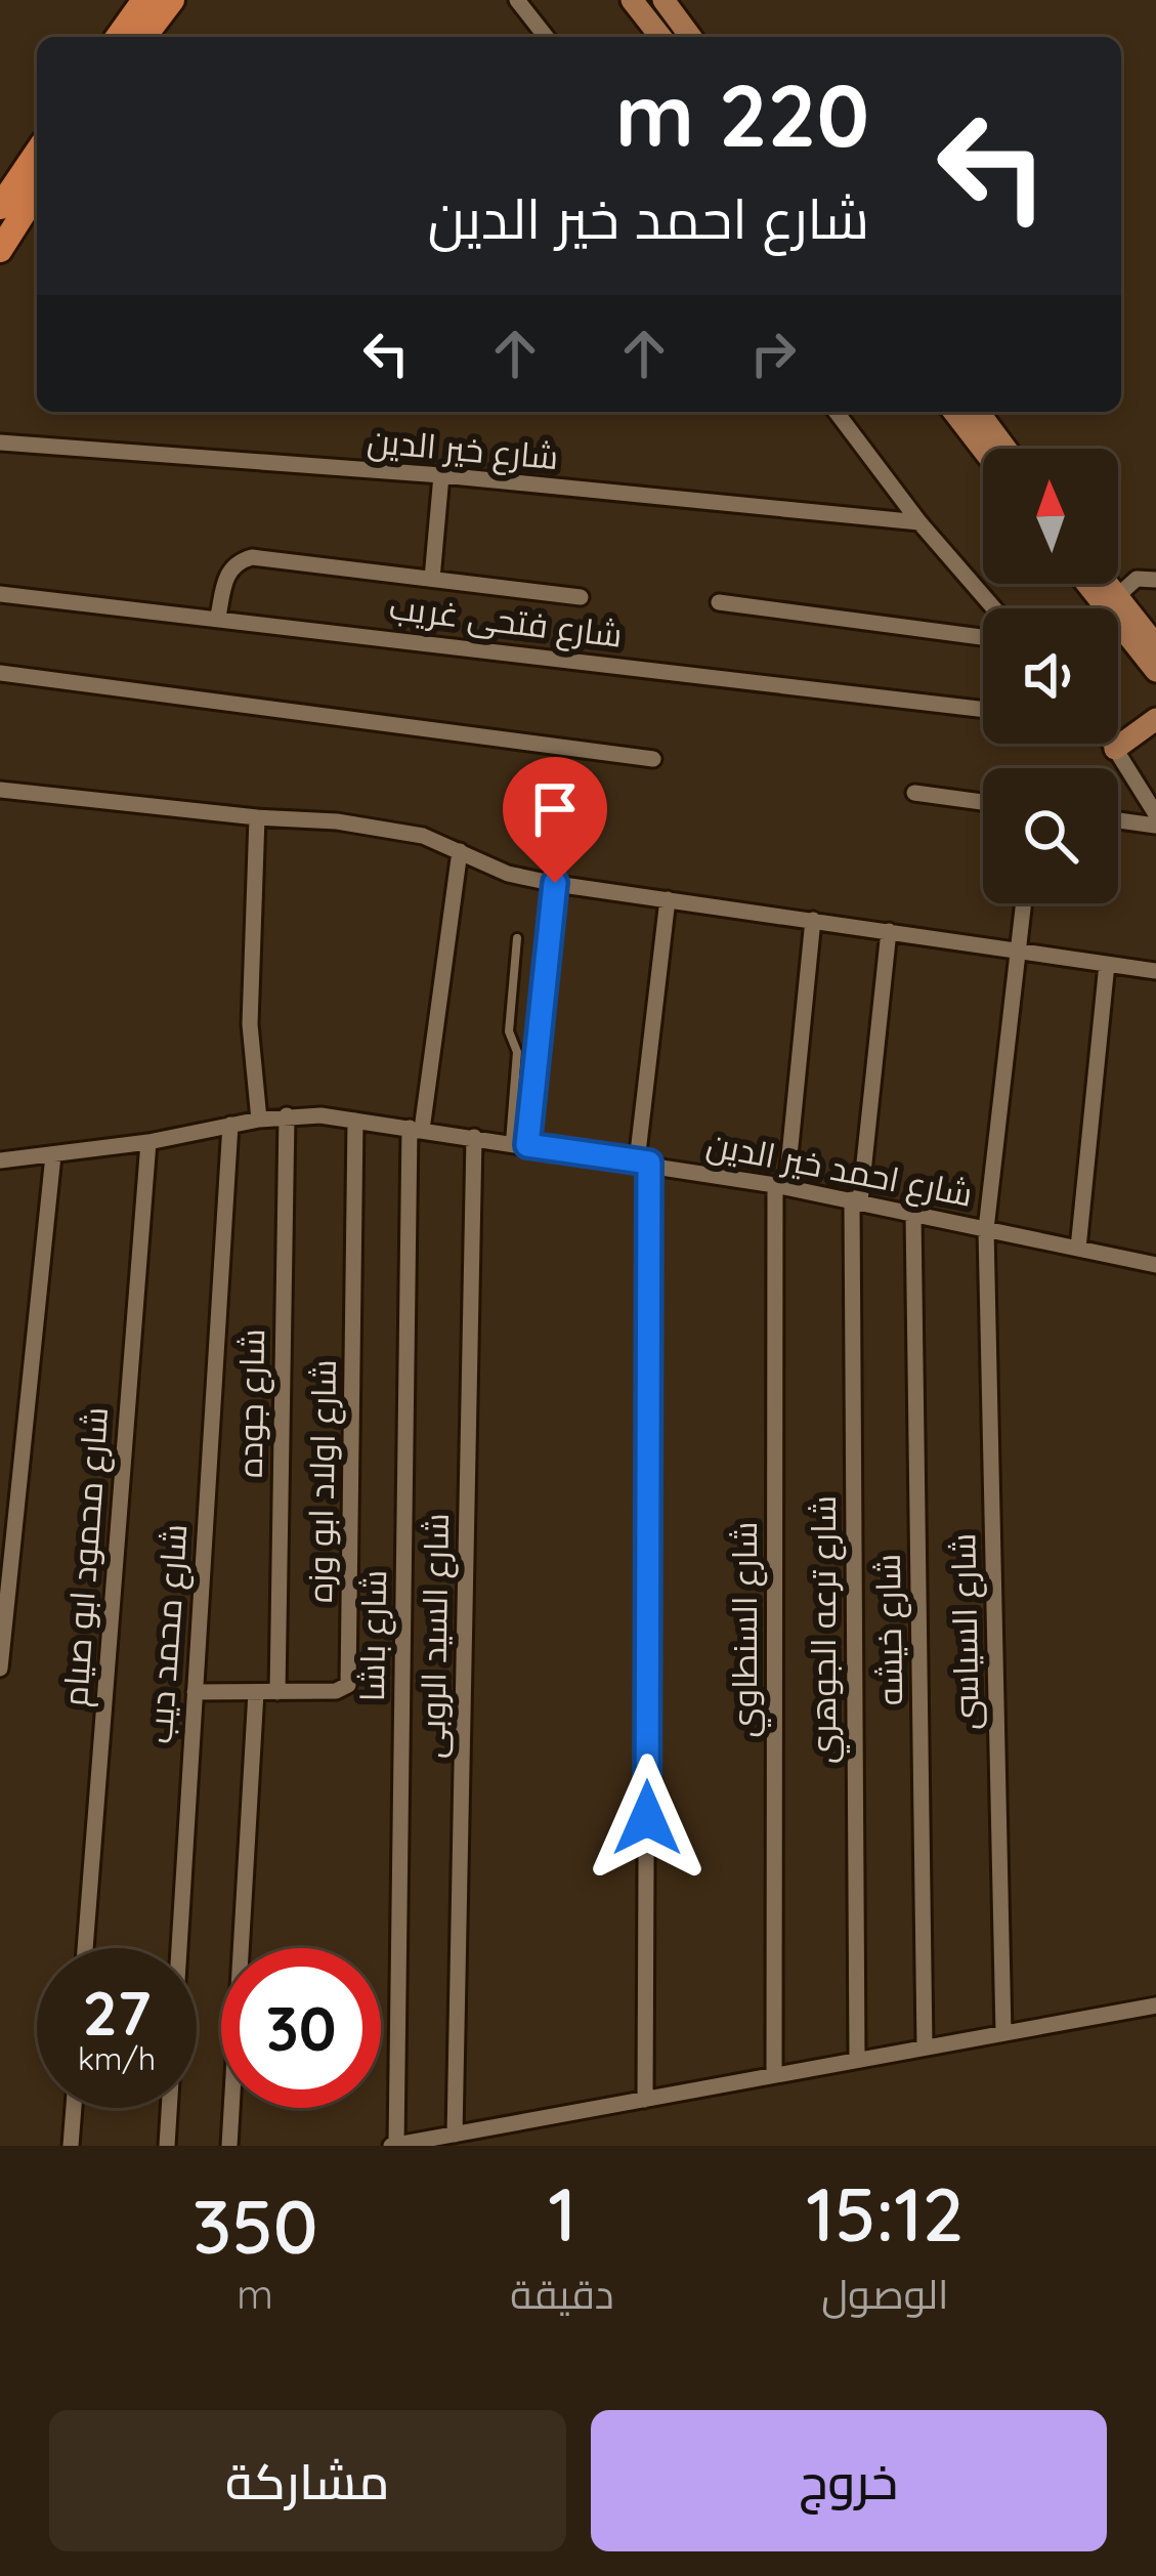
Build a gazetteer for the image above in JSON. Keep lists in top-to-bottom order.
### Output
{
  "streets": {
    "street": [
      "شارع خير الدين",
      "شارع فتحى غريب",
      "شارع احمد خير الدين",
      "شارع جوده",
      "شارع اولاد ابو وزه",
      "شارع محمود ابو صيام",
      "شارع السنطاوي",
      "شارع ترعه الجوهري",
      "شارع خيشه",
      "شارع السياسى",
      "شارع محمد ديب",
      "شارع باشا",
      "شارع السيد الروبى"
    ]
  },
  "crossings": [
    ["شارع احمد خير الدين", "شارع جوده"],
    ["شارع احمد خير الدين", "شارع اولاد ابو وزه"],
    ["شارع احمد خير الدين", "شارع محمود ابو صيام"],
    ["شارع احمد خير الدين", "شارع السنطاوي"],
    ["شارع احمد خير الدين", "شارع ترعه الجوهري"],
    ["شارع احمد خير الدين", "شارع خيشه"],
    ["شارع احمد خير الدين", "شارع السياسى"],
    ["شارع احمد خير الدين", "شارع محمد ديب"],
    ["شارع احمد خير الدين", "شارع باشا"],
    ["شارع احمد خير الدين", "شارع السيد الروبى"],
    ["شارع جوده", "شارع اولاد ابو وزه"],
    ["شارع اولاد ابو وزه", "شارع محمد ديب"]
  ],
  "north": "top",
  "page": {
    "turn": ["220 m", "شارع احمد خير الدين"],
    "speed": "27 km/h",
    "limit": "30",
    "eta": [
      "15:12",
      "الوصول",
      "1",
      "دقيقة",
      "350",
      "m"
    ],
    "buttons": ["خروج", "مشاركة"]
  }
}
